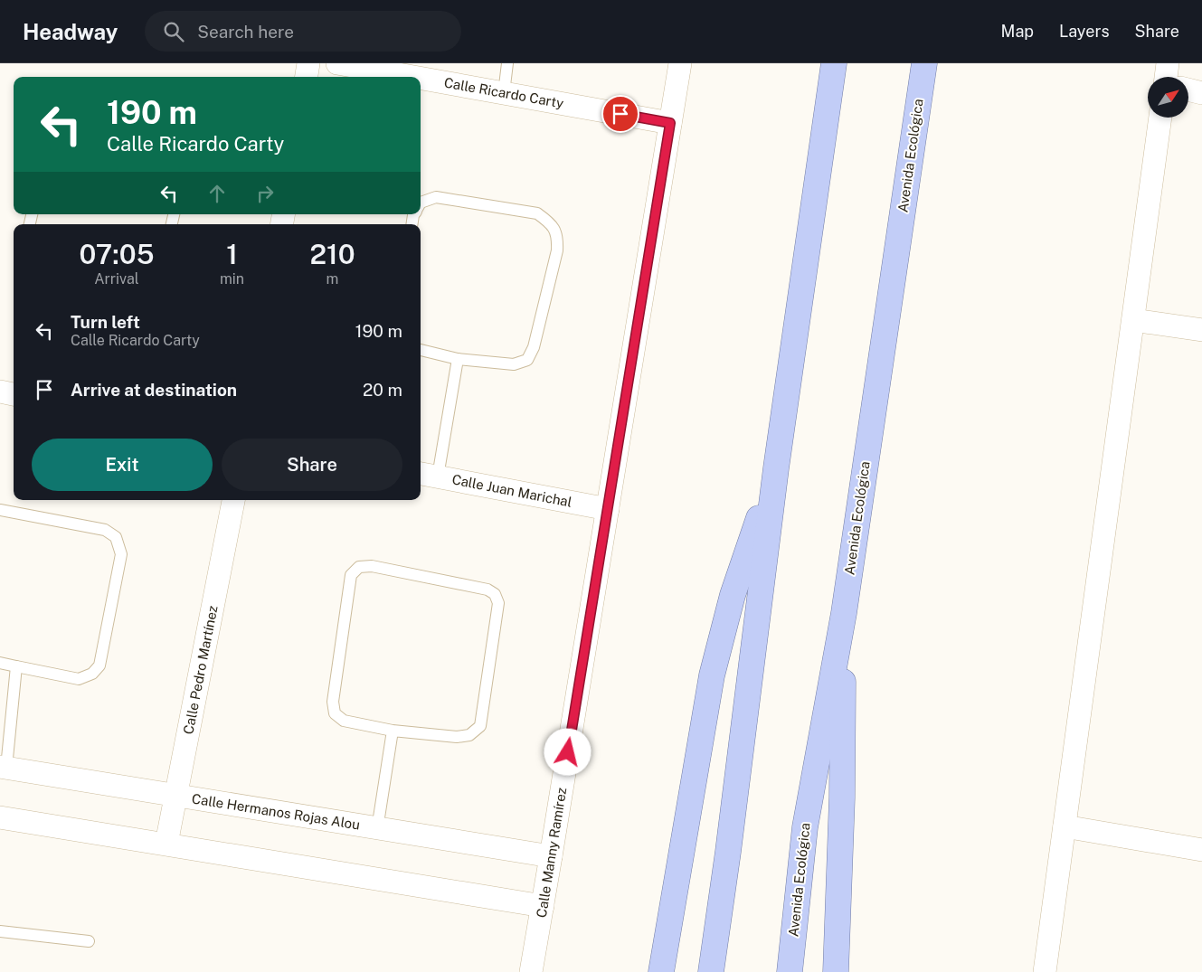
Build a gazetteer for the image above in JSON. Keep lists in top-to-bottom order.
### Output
{
  "streets": {
    "main road": ["Avenida Ecológica"],
    "street": [
      "Calle Ricardo Carty",
      "Calle Juan Marichal",
      "Calle Pedro Martínez",
      "Calle Hermanos Rojas Alou",
      "Calle Manny Ramírez"
    ]
  },
  "crossings": [
    ["Calle Ricardo Carty", "Calle Manny Ramírez"],
    ["Calle Juan Marichal", "Calle Manny Ramírez"],
    ["Calle Pedro Martínez", "Calle Hermanos Rojas Alou"],
    ["Calle Hermanos Rojas Alou", "Calle Manny Ramírez"]
  ],
  "north": "top right",
  "page": {
    "header": "Headway",
    "search": "Search here",
    "nav": ["Map", "Layers", "Share"],
    "turn": ["190 m", "Calle Ricardo Carty"],
    "eta": [
      "07:05",
      "Arrival",
      "1",
      "min",
      "210",
      "m"
    ],
    "list": [
      {
        "name": "Turn left",
        "note": "Calle Ricardo Carty",
        "value": "190 m"
      },
      {
        "name": "Arrive at destination",
        "value": "20 m"
      }
    ],
    "buttons": ["Exit", "Share"]
  }
}
